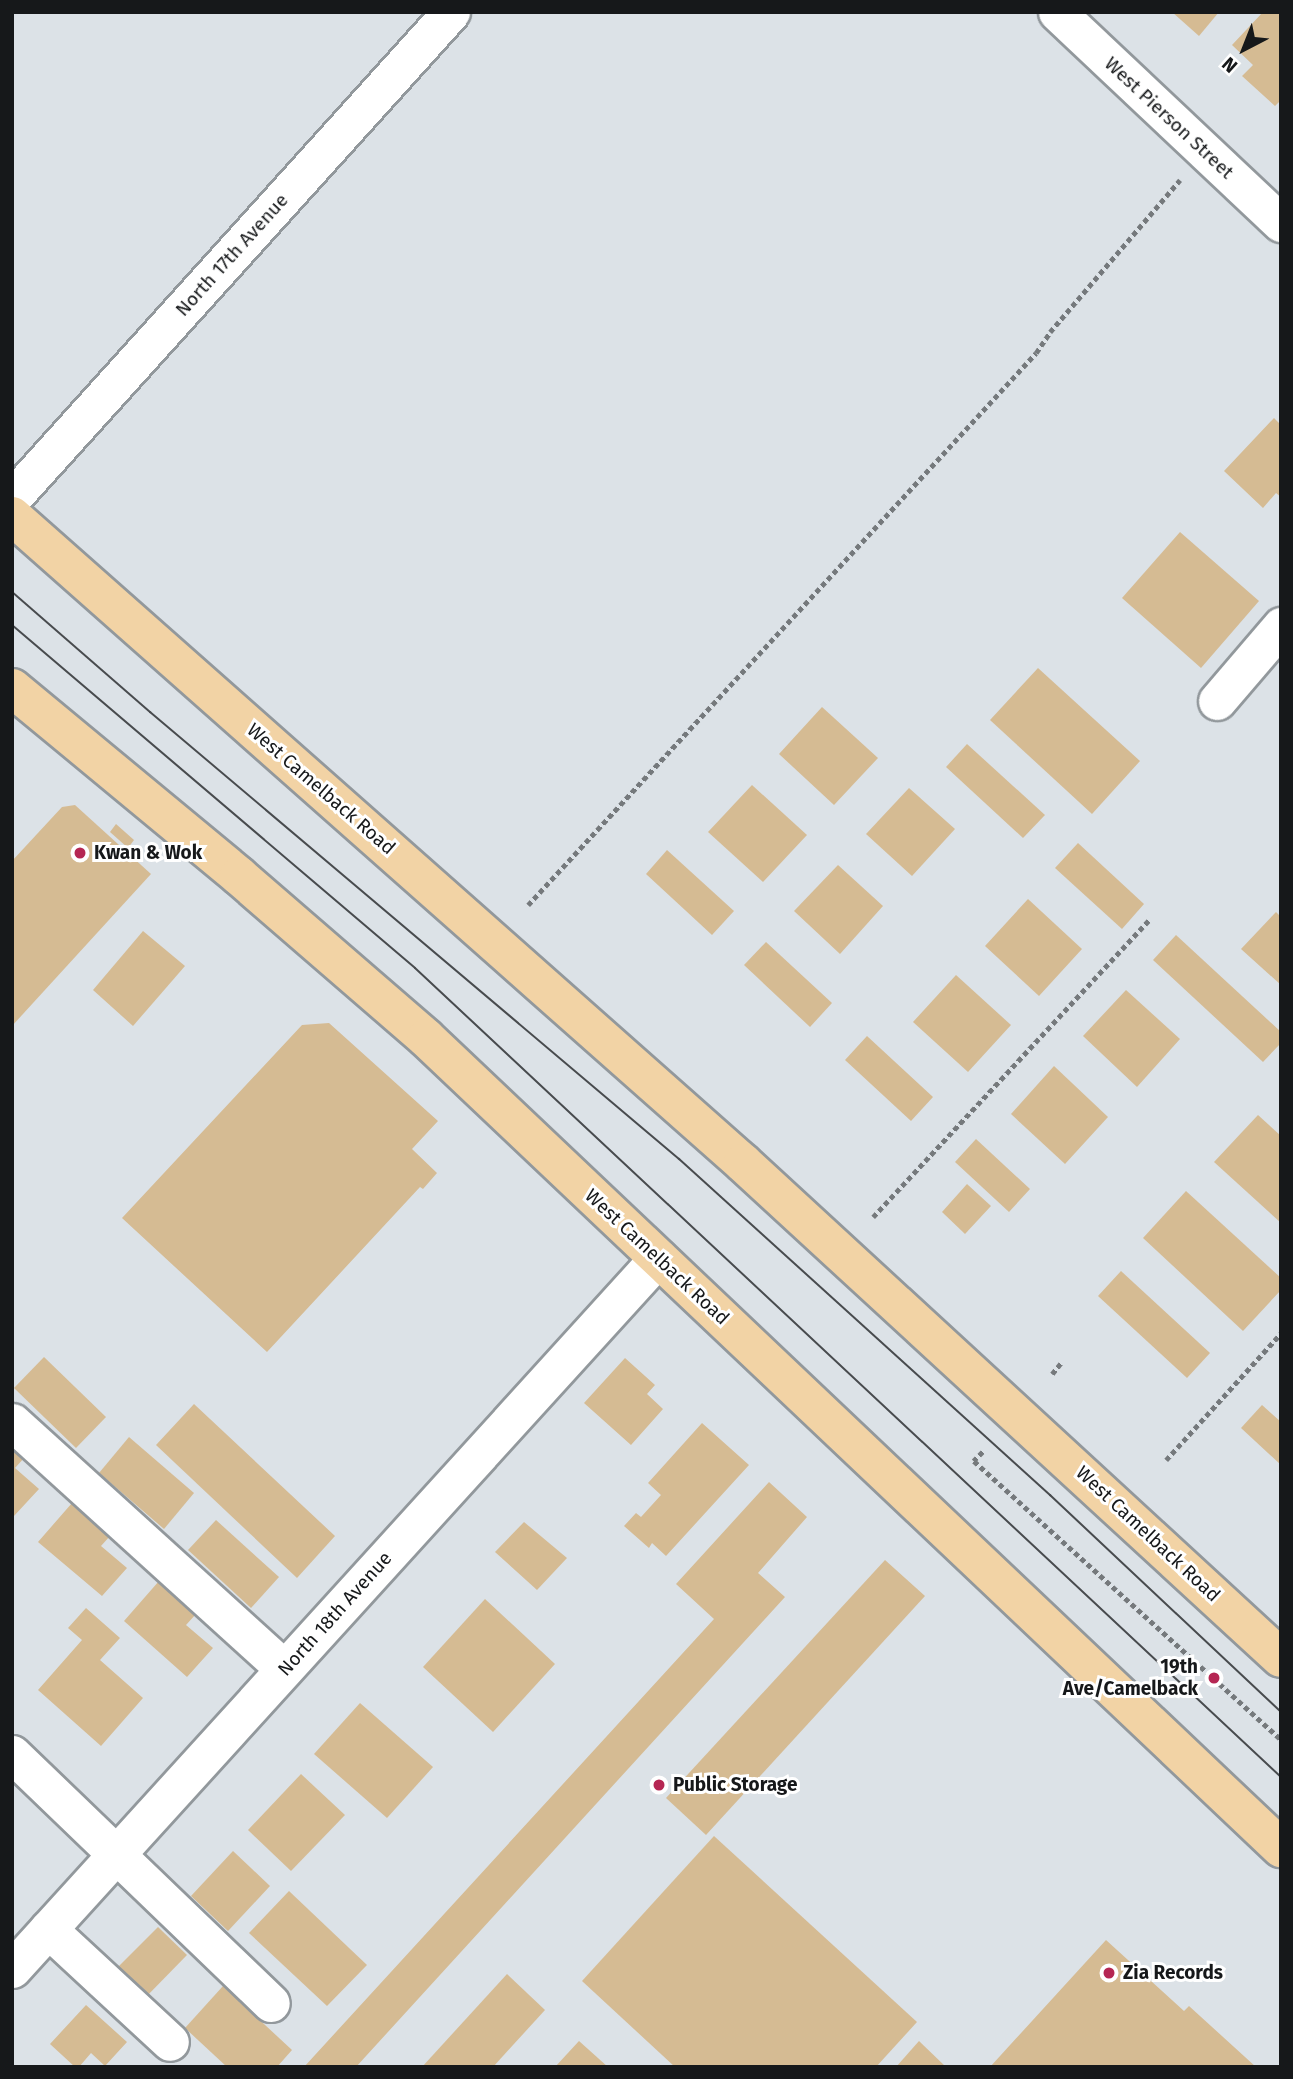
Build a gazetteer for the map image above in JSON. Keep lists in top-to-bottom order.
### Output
{
  "streets": {
    "main road": ["West Camelback Road"],
    "street": ["West Pierson Street", "North 17th Avenue", "North 18th Avenue"]
  },
  "crossings": [
    ["West Camelback Road", "North 18th Avenue"]
  ],
  "places": [
    "Kwan & Wok",
    "19th Ave/Camelback",
    "Public Storage",
    "Zia Records"
  ],
  "north": "bottom left"
}
